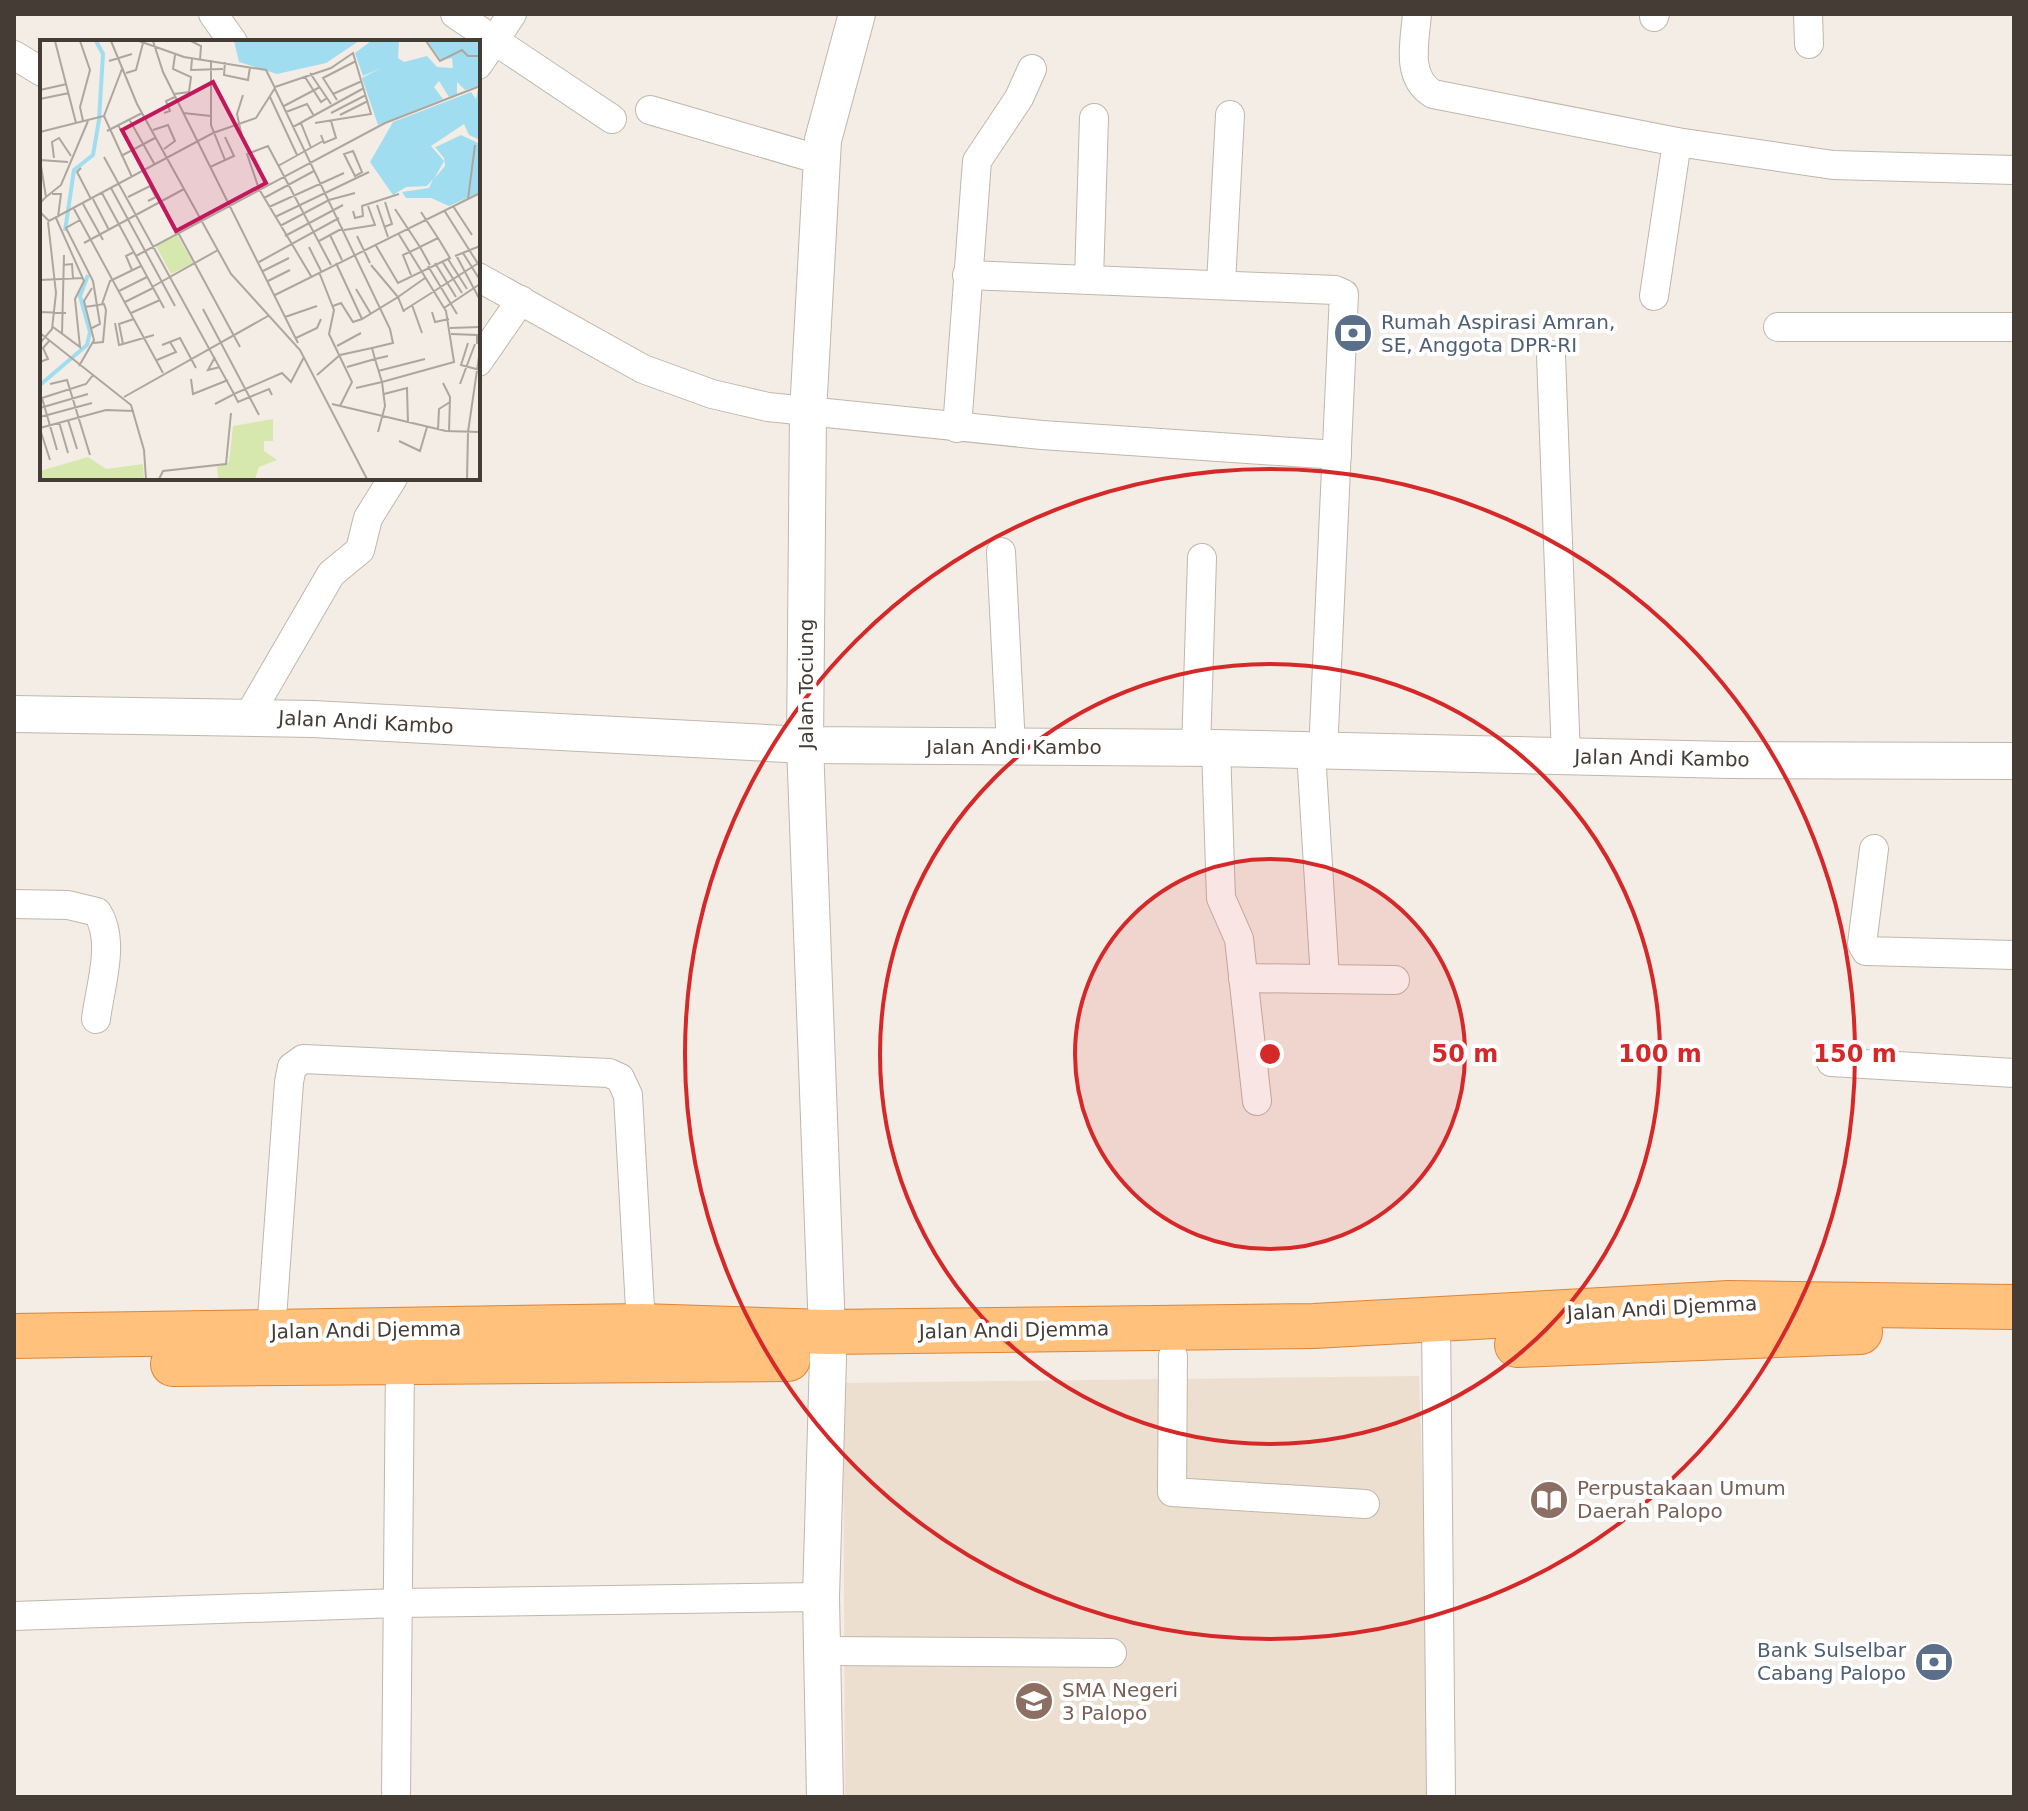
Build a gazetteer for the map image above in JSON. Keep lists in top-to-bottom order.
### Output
{
  "streets": {
    "highway": ["Jalan Andi Djemma"],
    "street": ["Jalan Tociung", "Jalan Andi Kambo"]
  },
  "crossings": [
    ["Jalan Tociung", "Jalan Andi Kambo"],
    ["Jalan Tociung", "Jalan Andi Djemma"]
  ],
  "places": {
    "bank": ["Rumah Aspirasi Amran, SE, Anggota DPR-RI", "Bank Sulselbar Cabang Palopo"],
    "library": ["Perpustakaan Umum Daerah Palopo"],
    "school or university": ["SMA Negeri 3 Palopo"]
  },
  "rings": ["50 m", "100 m", "150 m"]
}
